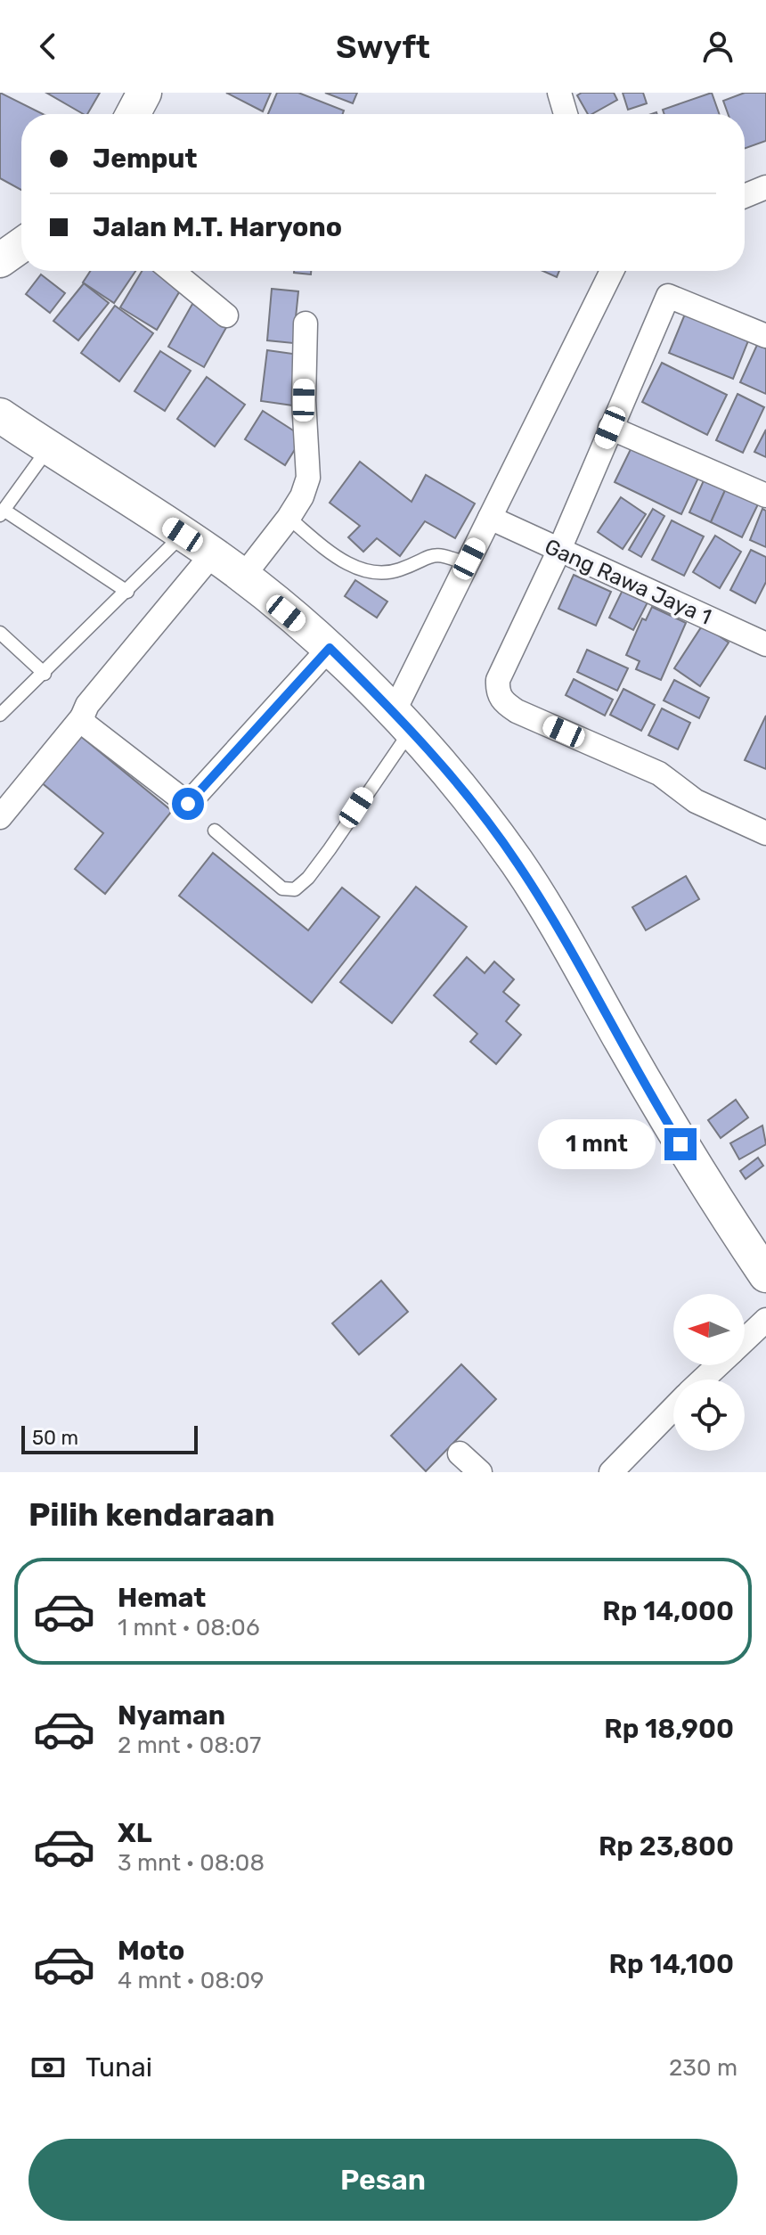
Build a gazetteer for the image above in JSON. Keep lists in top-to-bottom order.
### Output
{
  "streets": {
    "street": ["Gang Rawa Jaya 1"]
  },
  "scale_bar": "50 m",
  "north": "left",
  "page": {
    "header": "Swyft",
    "banner": ["Jemput", "Jalan M.T. Haryono"],
    "bubble": "1 mnt",
    "scale": "50 m",
    "heading": "Pilih kendaraan",
    "list": [
      {
        "name": "Hemat",
        "note": "1 mnt · 08:06",
        "value": "Rp 14,000"
      },
      {
        "name": "Nyaman",
        "note": "2 mnt · 08:07",
        "value": "Rp 18,900"
      },
      {
        "name": "XL",
        "note": "3 mnt · 08:08",
        "value": "Rp 23,800"
      },
      {
        "name": "Moto",
        "note": "4 mnt · 08:09",
        "value": "Rp 14,100"
      }
    ],
    "pay": ["Tunai", "230 m"],
    "buttons": "Pesan"
  }
}
